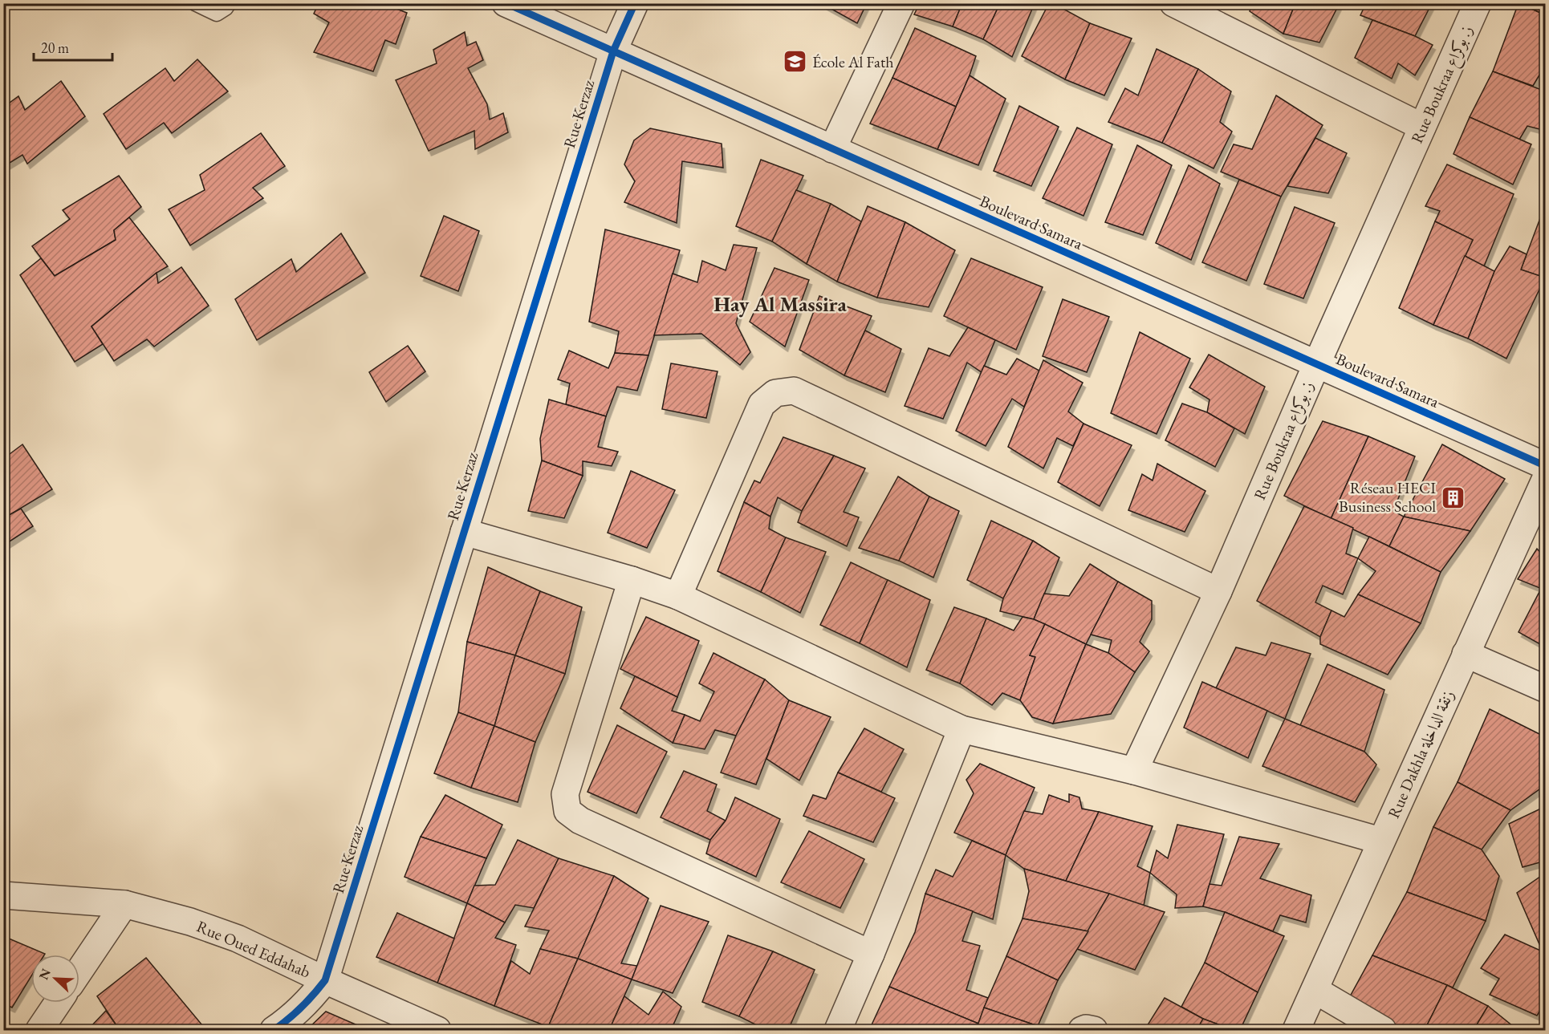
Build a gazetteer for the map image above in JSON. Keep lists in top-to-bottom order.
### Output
{
  "streets": {
    "street": [
      "Rue Boukraa ز. بوكراع",
      "Rue Kerzaz",
      "Boulevard Samara",
      "Rue Dakhla زنقة الداخلة",
      "Rue Oued Eddahab"
    ]
  },
  "crossings": [
    ["Rue Boukraa ز. بوكراع", "Boulevard Samara"],
    ["Rue Kerzaz", "Boulevard Samara"],
    ["Rue Kerzaz", "Rue Oued Eddahab"]
  ],
  "districts": ["Hay Al Massira"],
  "places": {
    "school or university": ["École Al Fath"],
    "building": ["Réseau HECI Business School"]
  },
  "scale_bar": "20 m",
  "north": "top left"
}
